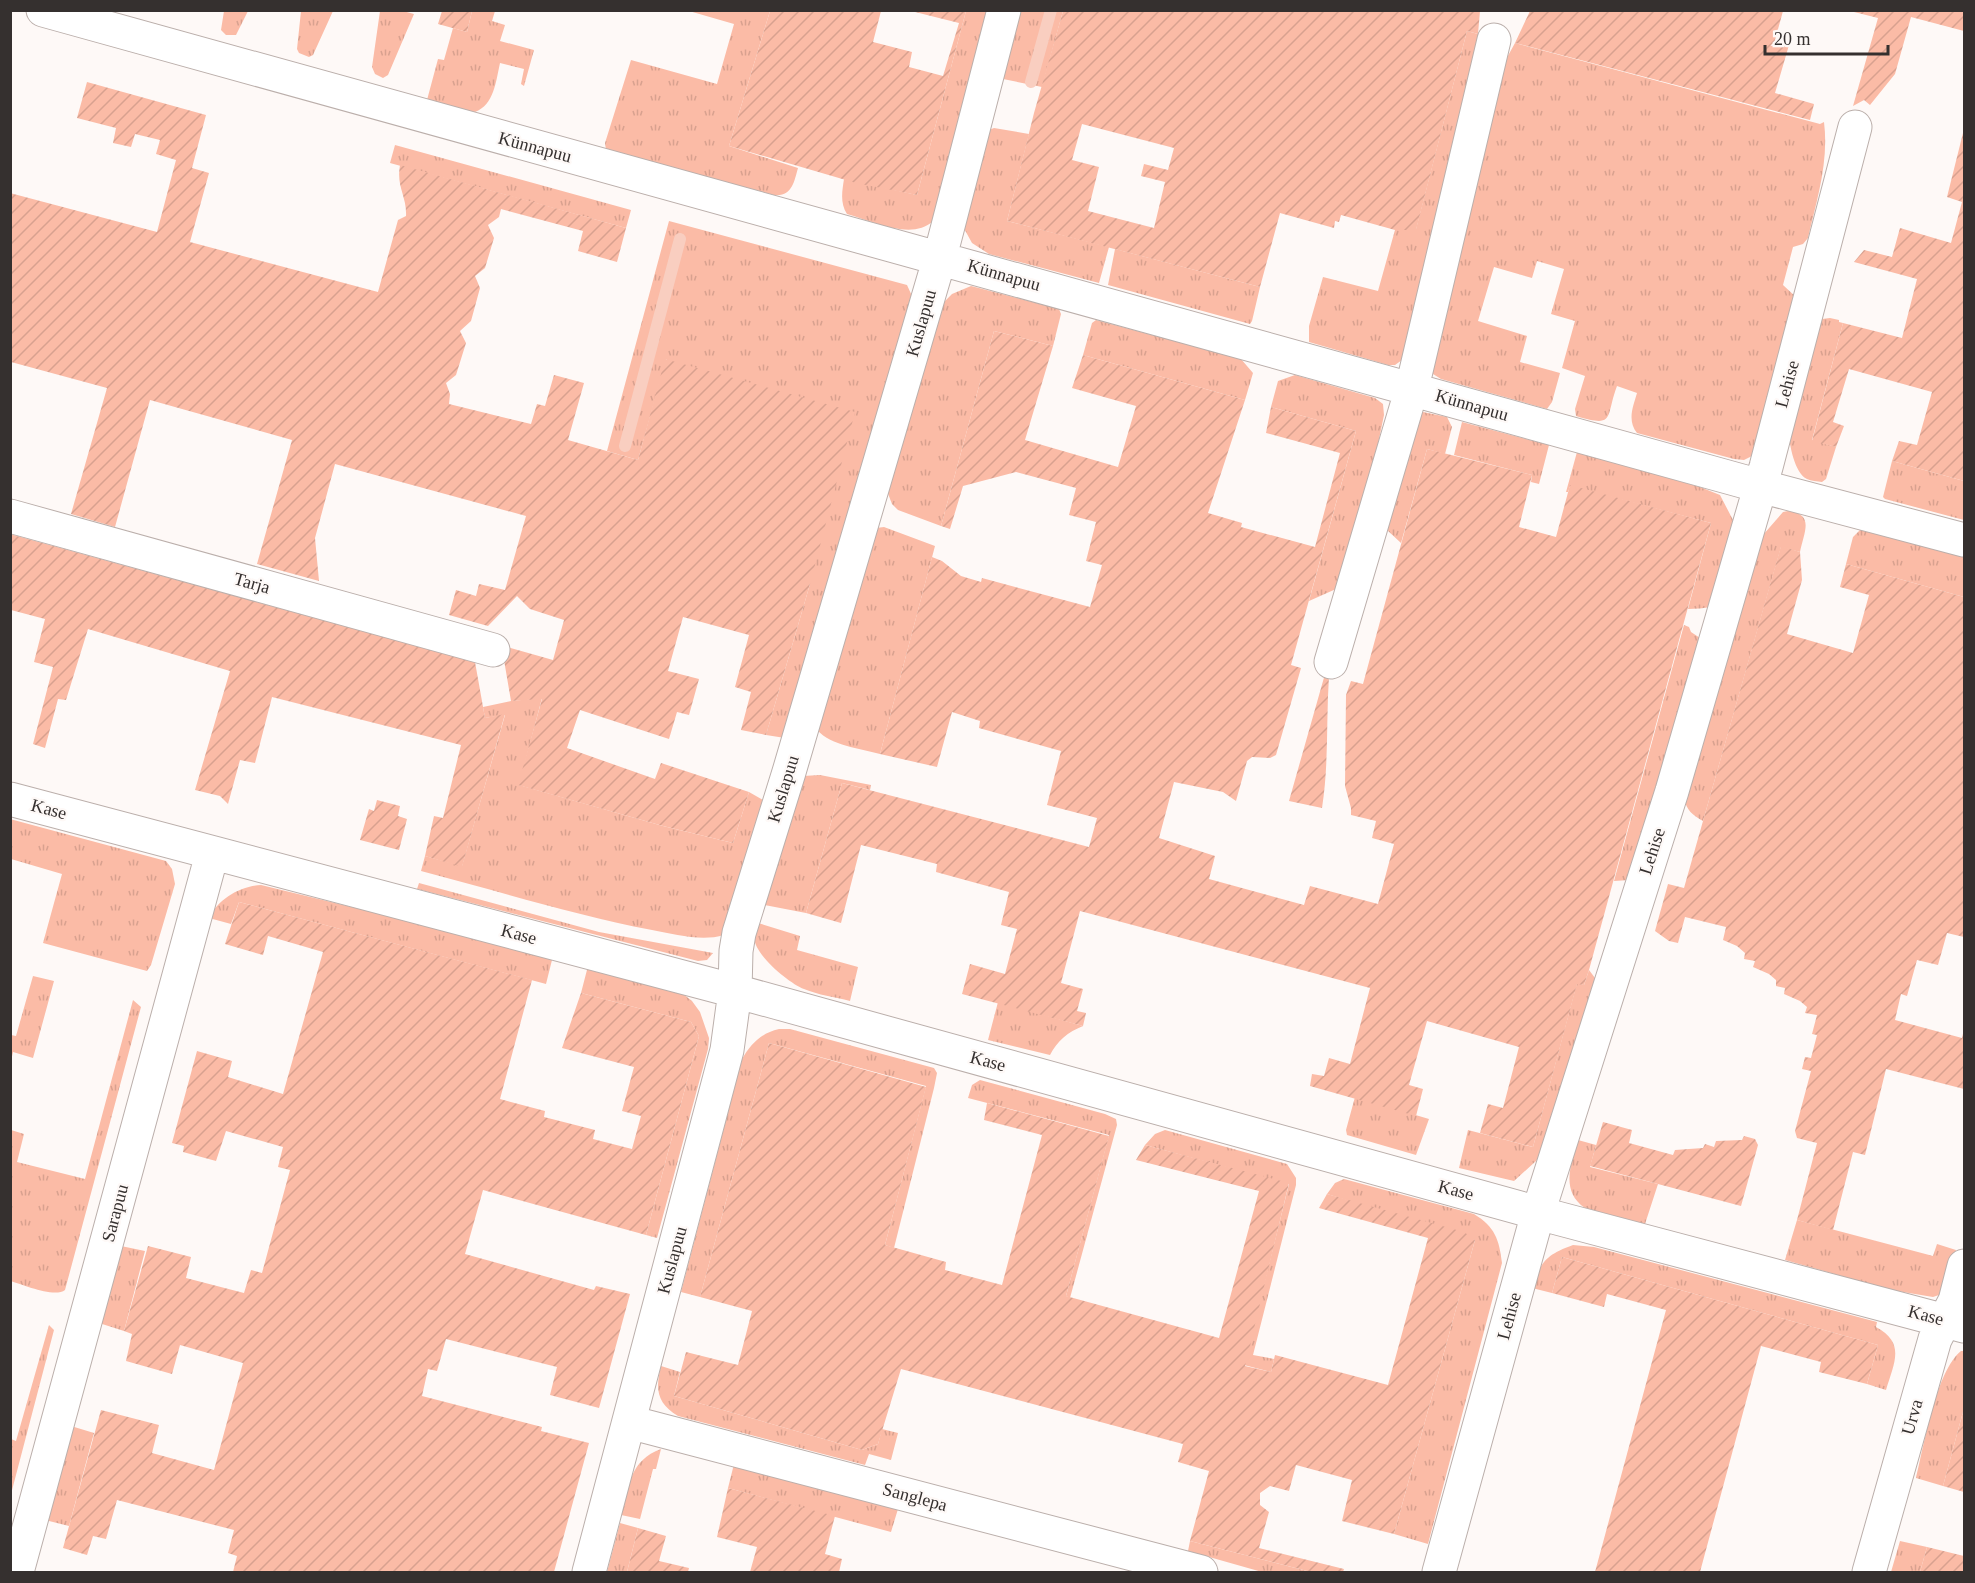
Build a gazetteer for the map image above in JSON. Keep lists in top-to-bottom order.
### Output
{
  "streets": {
    "street": [
      "Künnapuu",
      "Kuslapuu",
      "Lehise",
      "Tarja",
      "Kase",
      "Sarapuu",
      "Urva",
      "Sanglepa"
    ]
  },
  "crossings": [
    ["Künnapuu", "Kuslapuu"],
    ["Künnapuu", "Lehise"],
    ["Kuslapuu", "Kase"],
    ["Kuslapuu", "Sanglepa"],
    ["Lehise", "Kase"],
    ["Kase", "Sarapuu"],
    ["Kase", "Urva"]
  ],
  "scale_bar": "20 m"
}
